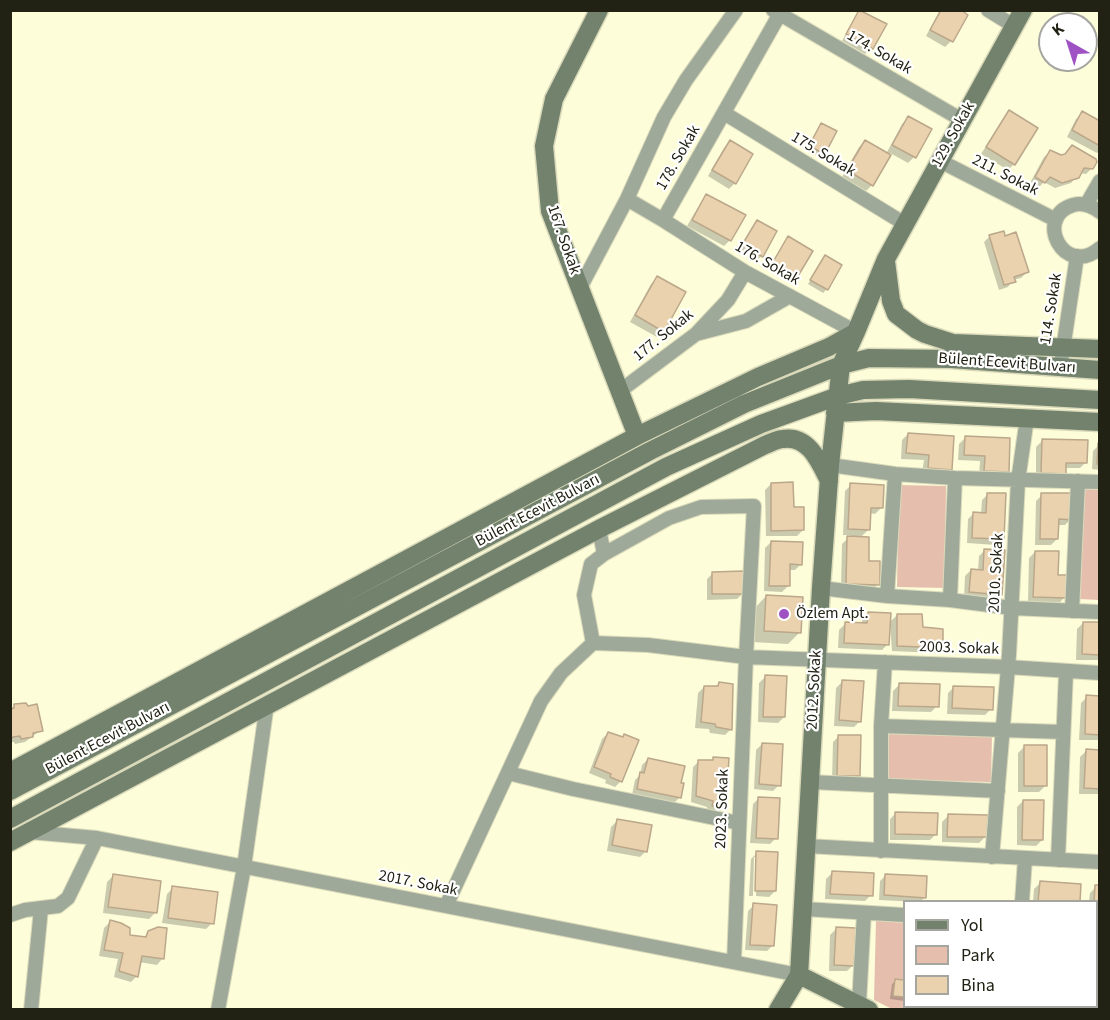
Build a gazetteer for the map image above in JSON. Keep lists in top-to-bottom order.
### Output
{
  "streets": {
    "street": [
      "174. Sokak",
      "129. Sokak",
      "175. Sokak",
      "178. Sokak",
      "211. Sokak",
      "167. Sokak",
      "176. Sokak",
      "114. Sokak",
      "177. Sokak",
      "Bülent Ecevit Bulvarı",
      "2010. Sokak",
      "2003. Sokak",
      "2012. Sokak",
      "2023. Sokak",
      "2017. Sokak"
    ]
  },
  "crossings": [
    ["174. Sokak", "129. Sokak"],
    ["174. Sokak", "178. Sokak"],
    ["129. Sokak", "175. Sokak"],
    ["129. Sokak", "211. Sokak"],
    ["129. Sokak", "176. Sokak"],
    ["129. Sokak", "2012. Sokak"],
    ["175. Sokak", "178. Sokak"],
    ["178. Sokak", "176. Sokak"],
    ["167. Sokak", "177. Sokak"],
    ["176. Sokak", "177. Sokak"],
    ["176. Sokak", "2012. Sokak"],
    ["114. Sokak", "Bülent Ecevit Bulvarı"],
    ["Bülent Ecevit Bulvarı", "2012. Sokak"],
    ["2010. Sokak", "2003. Sokak"],
    ["2003. Sokak", "2012. Sokak"],
    ["2003. Sokak", "2023. Sokak"],
    ["2012. Sokak", "2017. Sokak"],
    ["2023. Sokak", "2017. Sokak"]
  ],
  "places": ["Özlem Apt."],
  "legend": ["Yol", "Park", "Bina"],
  "north": "top left"
}
